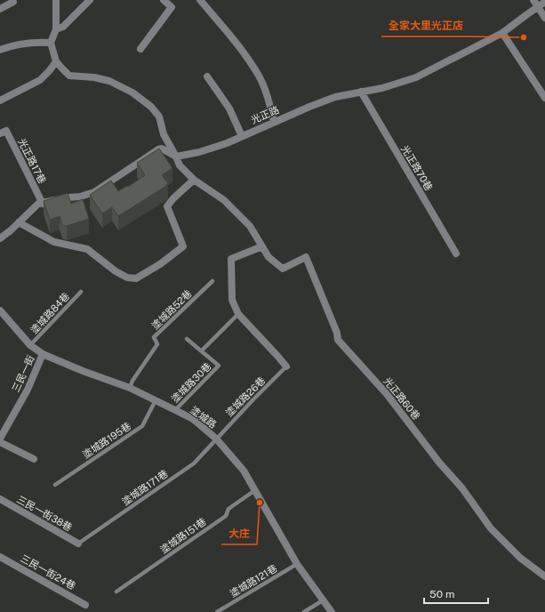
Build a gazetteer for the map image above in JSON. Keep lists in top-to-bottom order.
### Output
{
  "streets": {
    "street": [
      "光正路",
      "光正路17巷",
      "光正路70巷",
      "三民一街",
      "光正路60巷",
      "塗城路",
      "三民一街38巷",
      "三民一街24巷"
    ],
    "lane": [
      "塗城路52巷",
      "塗城路84巷",
      "塗城路30巷",
      "塗城路26巷",
      "塗城路195巷",
      "塗城路171巷",
      "塗城路151巷",
      "塗城路121巷"
    ]
  },
  "crossings": [
    ["光正路", "光正路70巷"],
    ["光正路", "光正路60巷"],
    ["塗城路52巷", "塗城路"],
    ["塗城路84巷", "塗城路"],
    ["三民一街", "塗城路"],
    ["塗城路30巷", "塗城路"],
    ["塗城路26巷", "塗城路"],
    ["塗城路26巷", "塗城路171巷"],
    ["塗城路", "塗城路195巷"],
    ["塗城路", "塗城路171巷"],
    ["塗城路", "塗城路151巷"],
    ["塗城路", "塗城路121巷"],
    ["塗城路171巷", "三民一街38巷"]
  ],
  "places": ["全家大里光正店", "大庄"],
  "scale_bar": "50 m"
}
